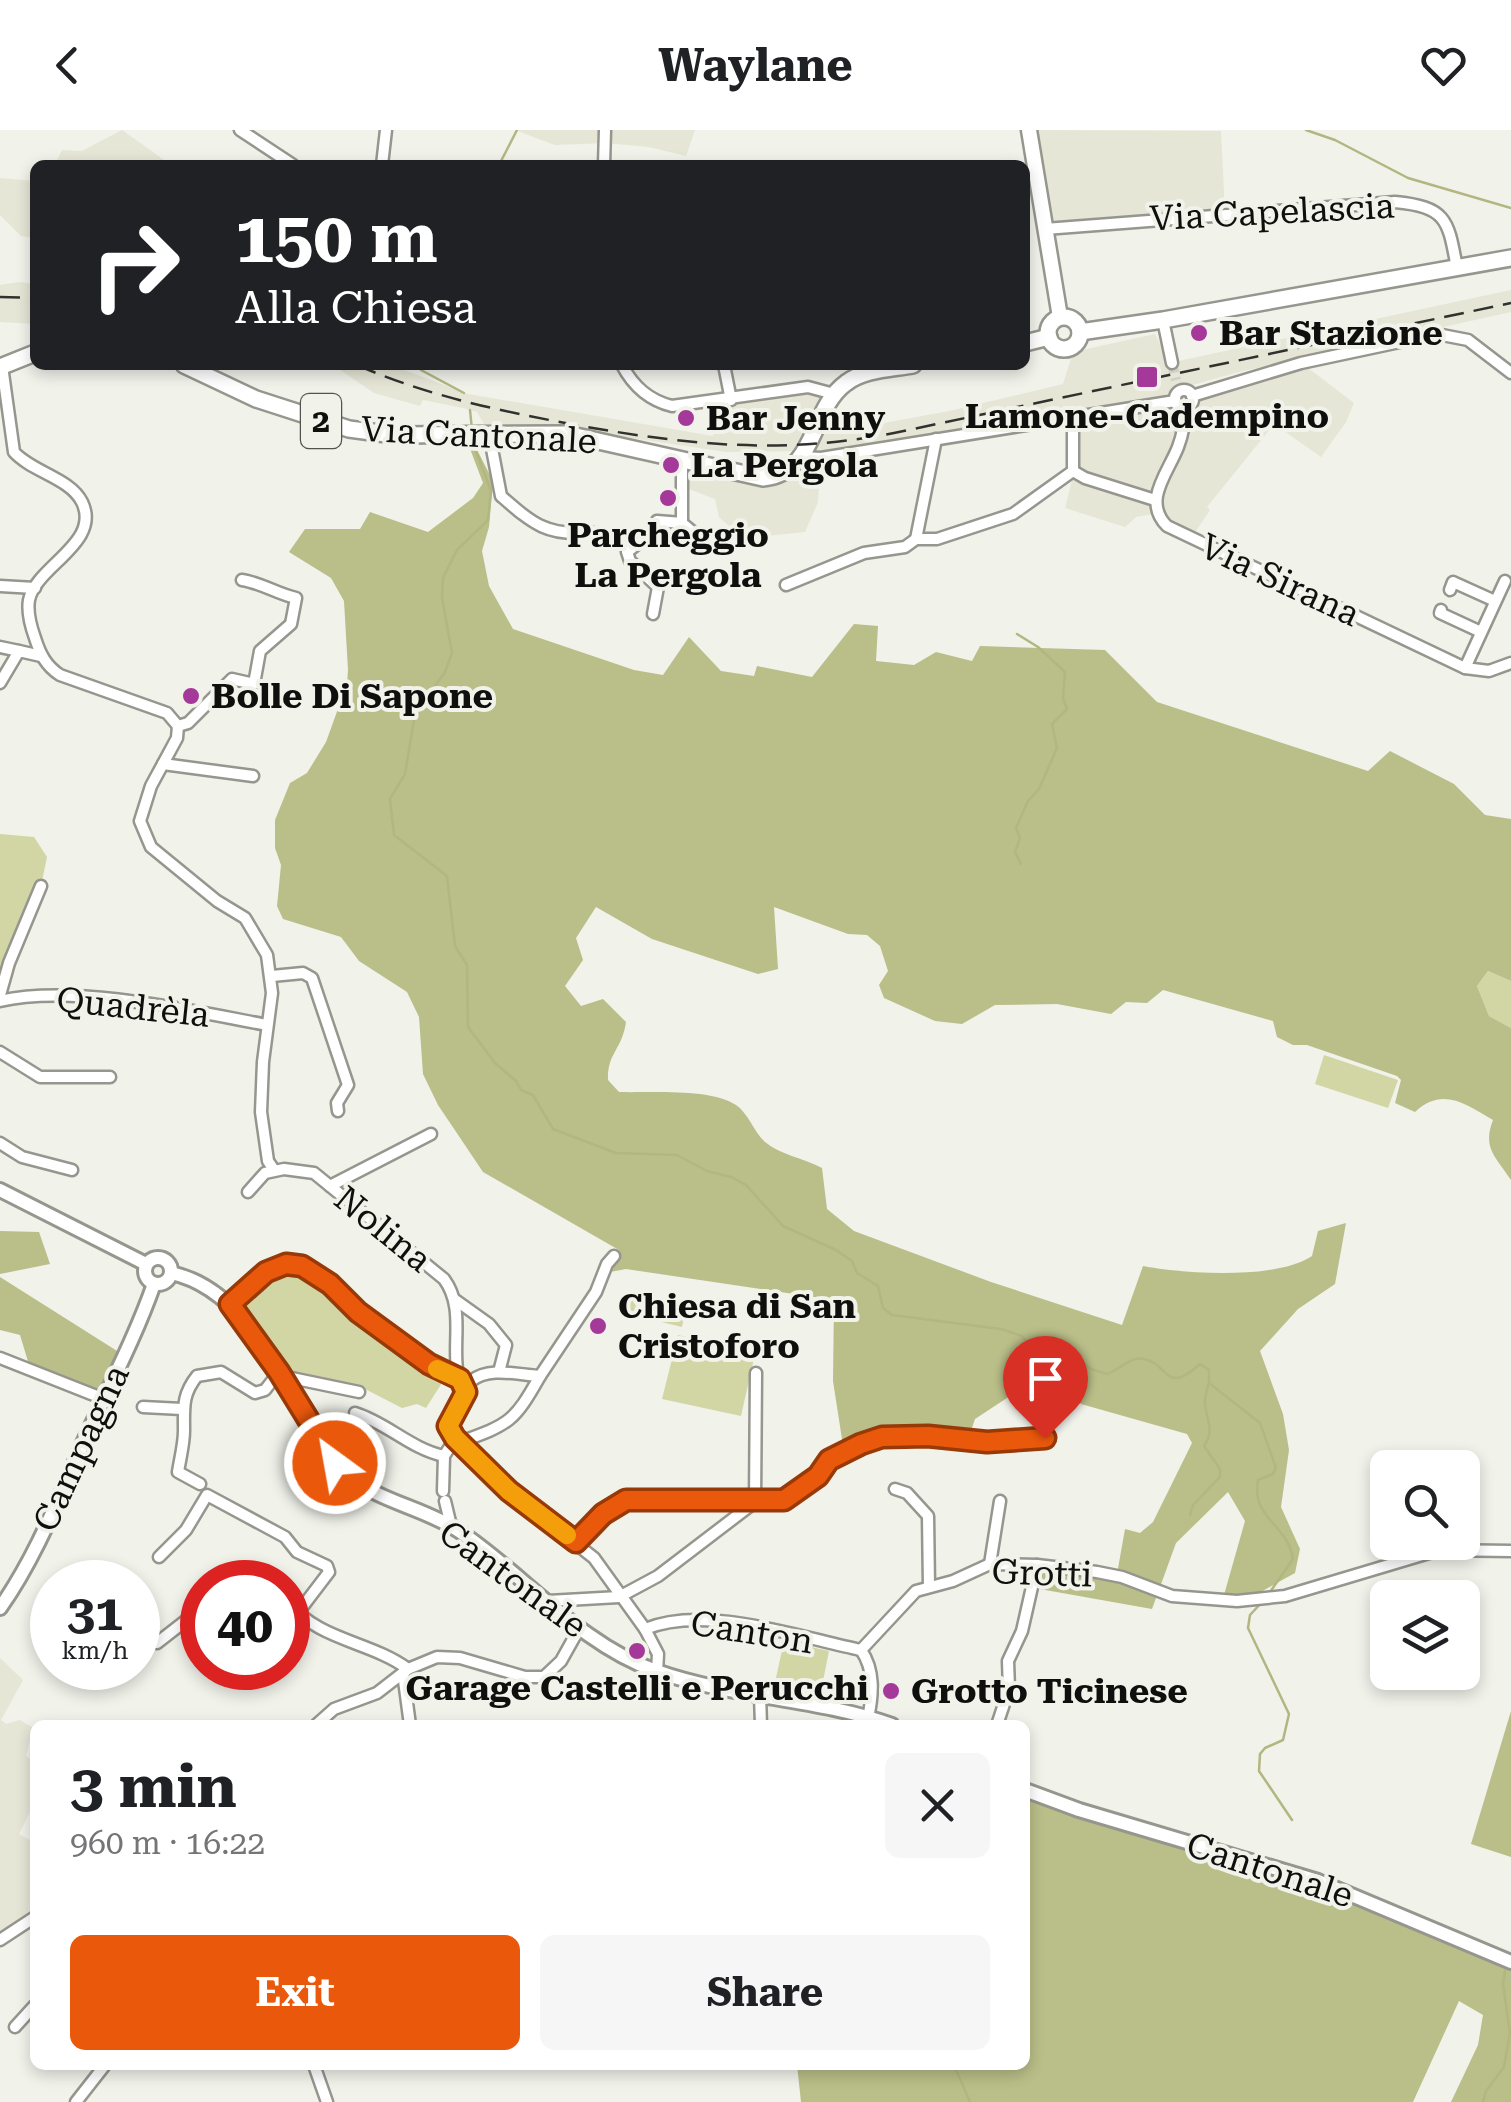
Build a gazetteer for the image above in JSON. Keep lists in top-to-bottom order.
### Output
{
  "streets": {
    "main road": ["2", "Via Cantonale"],
    "street": [
      "Via Capelascia",
      "Via Sirana",
      "Quadrèla",
      "Nolina",
      "Campagna",
      "Grotti",
      "Cantonale",
      "Canton"
    ]
  },
  "crossings": [
    ["Campagna", "Cantonale"],
    ["Grotti", "Canton"]
  ],
  "places": {
    "other": [
      "Bar Stazione",
      "Bar Jenny",
      "La Pergola",
      "Parcheggio La Pergola",
      "Bolle Di Sapone",
      "Chiesa di San Cristoforo",
      "Garage Castelli e Perucchi",
      "Grotto Ticinese"
    ],
    "transit": ["Lamone-Cadempino"]
  },
  "page": {
    "header": "Waylane",
    "turn": ["150 m", "Alla Chiesa"],
    "speed": "31 km/h",
    "limit": "40",
    "heading": ["3 min", "960 m · 16:22"],
    "buttons": ["Exit", "Share"]
  }
}
